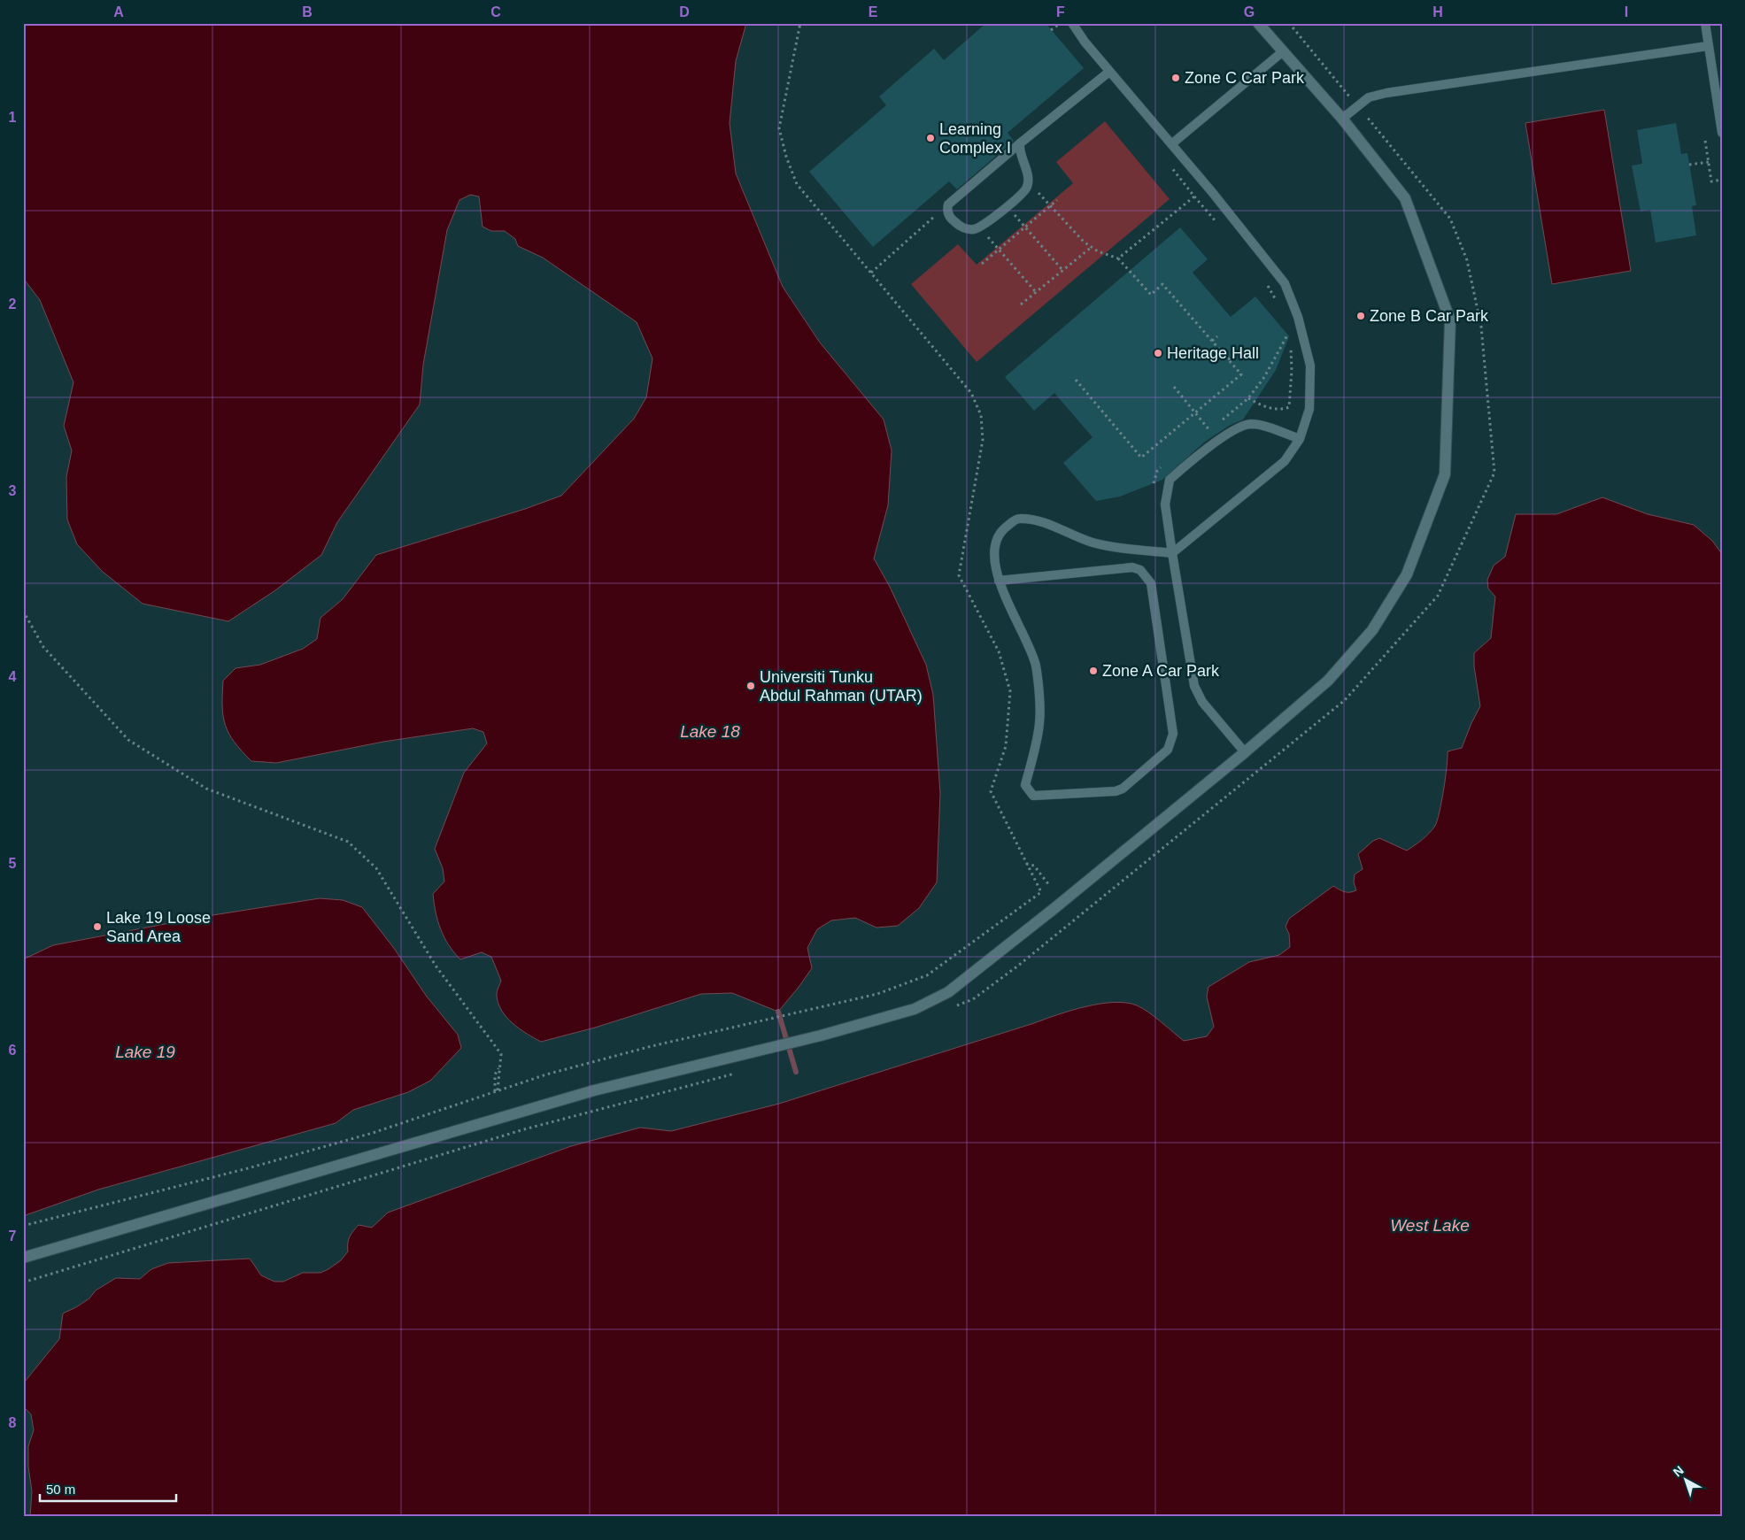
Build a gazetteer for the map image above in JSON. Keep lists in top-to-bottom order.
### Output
{
  "water": ["Lake 18", "Lake 19", "West Lake"],
  "places": [
    "Zone C Car Park",
    "Learning Complex I",
    "Zone B Car Park",
    "Heritage Hall",
    "Zone A Car Park",
    "Universiti Tunku Abdul Rahman (UTAR)",
    "Lake 19 Loose Sand Area"
  ],
  "scale_bar": "50 m",
  "north": "top left",
  "grid": {
    "columns": [
      "A",
      "B",
      "C",
      "D",
      "E",
      "F",
      "G",
      "H",
      "I"
    ],
    "rows": [
      "1",
      "2",
      "3",
      "4",
      "5",
      "6",
      "7",
      "8"
    ]
  }
}
